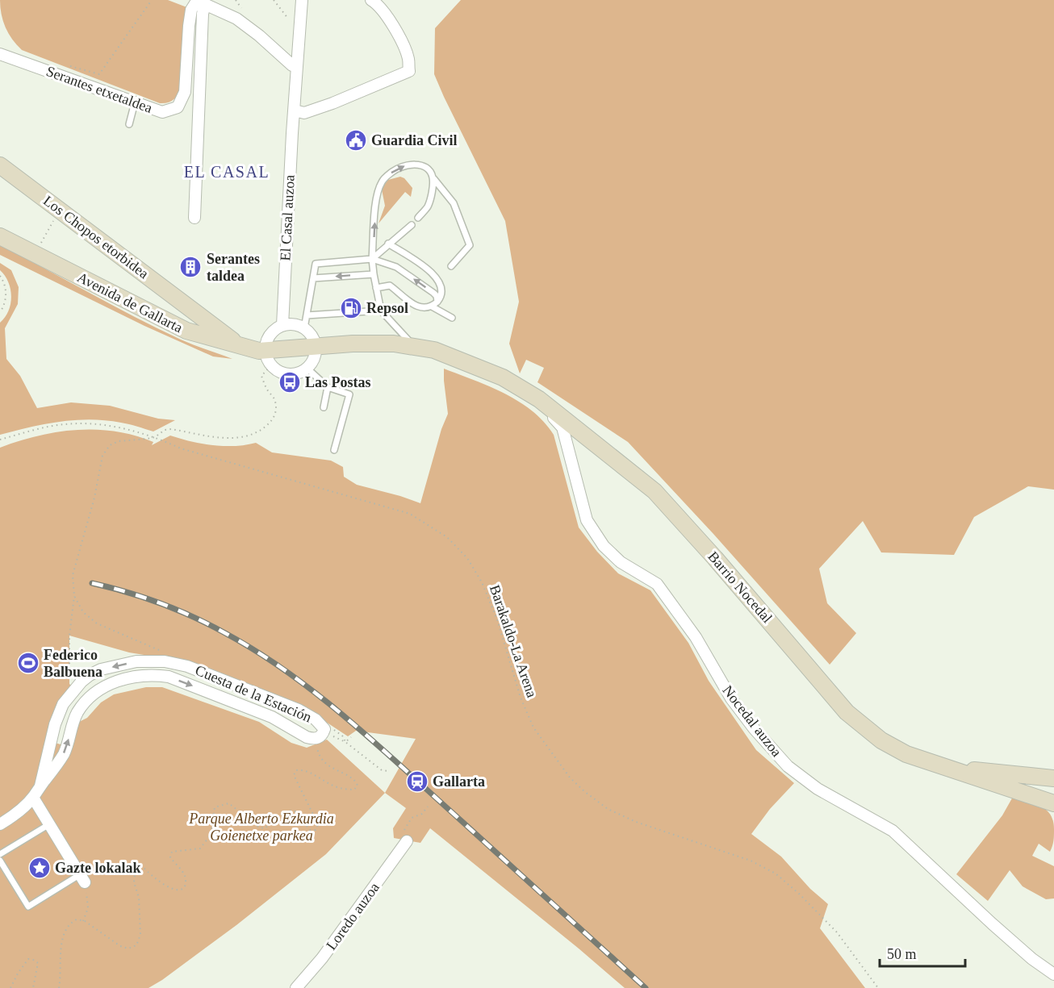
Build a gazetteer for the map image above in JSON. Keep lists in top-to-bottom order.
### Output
{
  "streets": {
    "street": [
      "Serantes etxetaldea",
      "El Casal auzoa",
      "Los Chopos etorbidea",
      "Avenida de Gallarta",
      "Barrio Nocedal",
      "Cuesta de la Estación",
      "Nocedal auzoa",
      "Loredo auzoa"
    ],
    "path": ["Barakaldo-La Arena"]
  },
  "crossings": [
    ["Los Chopos etorbidea", "Avenida de Gallarta"],
    ["Avenida de Gallarta", "Barrio Nocedal"],
    ["Barrio Nocedal", "Nocedal auzoa"]
  ],
  "districts": ["EL CASAL"],
  "parks": ["Parque Alberto Ezkurdia Goienetxe parkea"],
  "places": {
    "public building": ["Guardia Civil"],
    "building": ["Serantes taldea"],
    "fuel station": ["Repsol"],
    "bus stop": ["Las Postas"],
    "sports": ["Federico Balbuena"],
    "station": ["Gallarta"],
    "place": ["Gazte lokalak"]
  },
  "scale_bar": "50 m"
}
